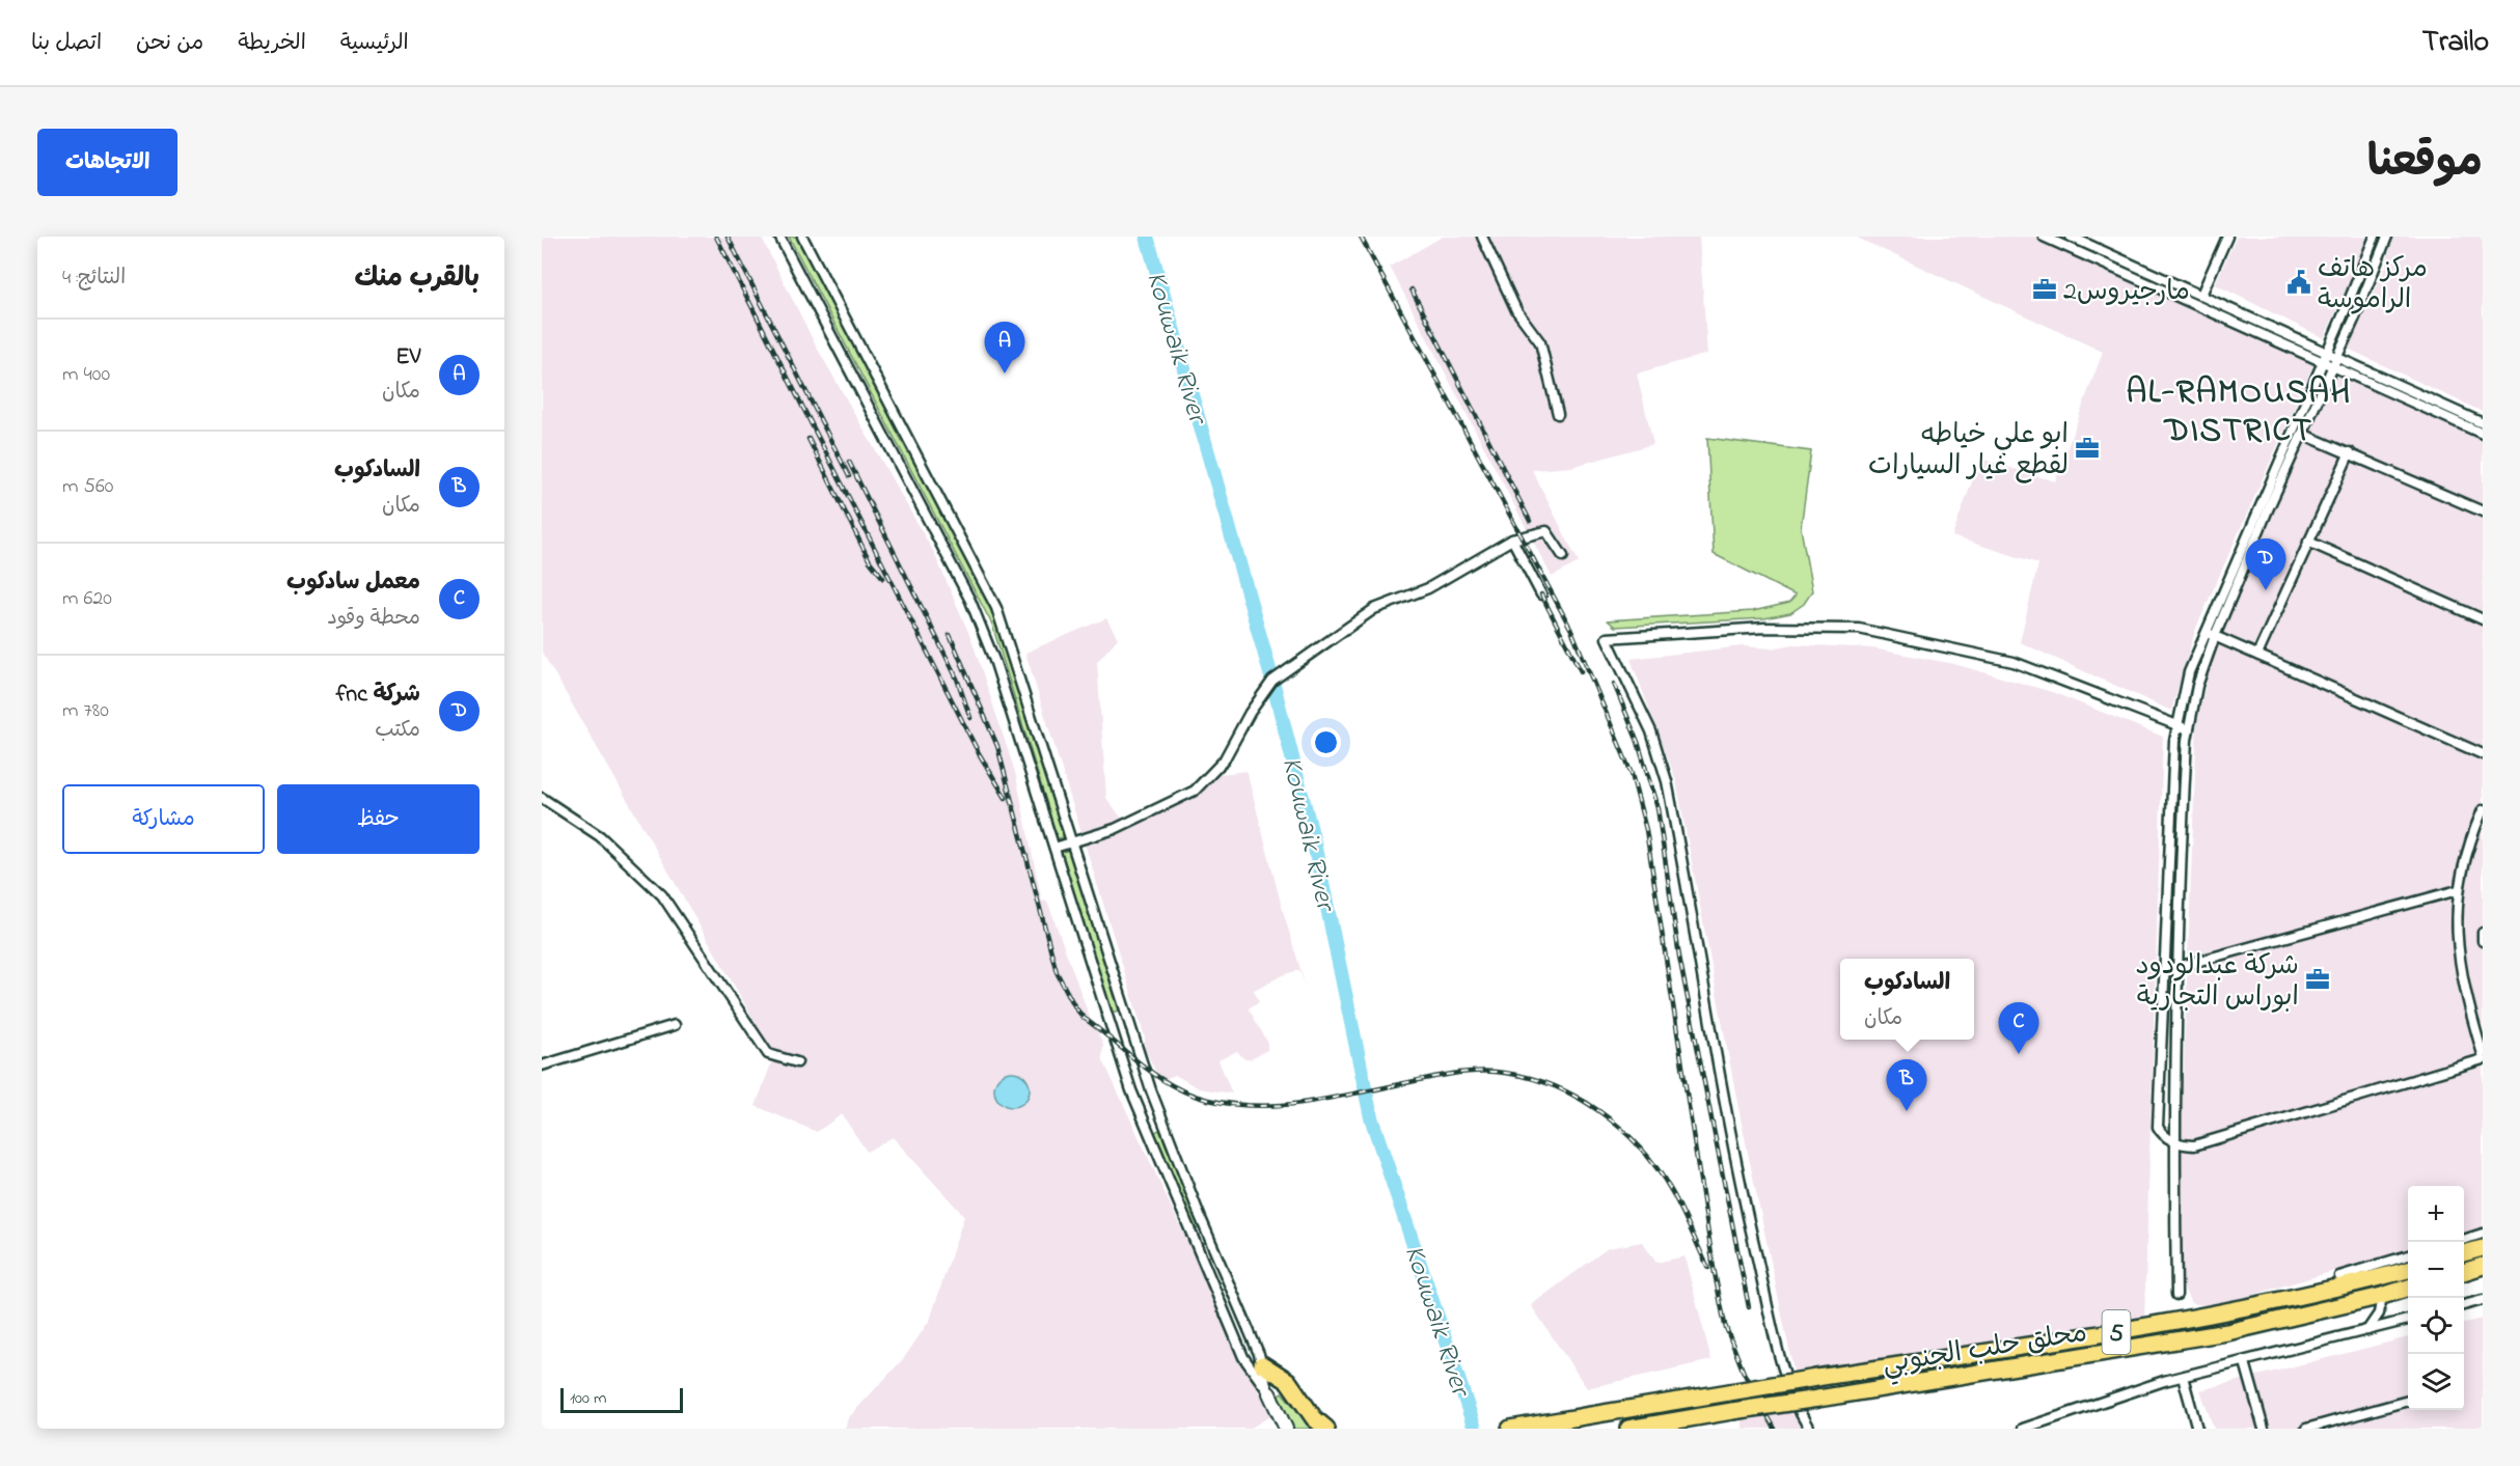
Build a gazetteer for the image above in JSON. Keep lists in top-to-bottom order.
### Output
{
  "streets": {
    "highway": ["5", "محلق حلب الجنوبي"]
  },
  "districts": ["AL-RAMOUSAH DISTRICT"],
  "water": ["Kouwaik River"],
  "places": {
    "public building": ["مركز هاتف الراموسة"],
    "office": ["مارجيروس2", "ابو علي خياطه لقطع غيار السيارات", "شركة عبدالودود ابوراس التجارية"]
  },
  "scale_bar": "100 m",
  "page": {
    "header": "Trailo",
    "nav": [
      "الرئيسية",
      "الخريطة",
      "من نحن",
      "اتصل بنا"
    ],
    "title": "موقعنا",
    "buttons": [
      "الاتجاهات",
      ["حفظ", "مشاركة"]
    ],
    "heading": ["بالقرب منك", "النتائج: 4"],
    "list": [
      {
        "mark": "A",
        "name": "EV",
        "note": "مكان",
        "value": "400 m"
      },
      {
        "mark": "B",
        "name": "السادكوب",
        "note": "مكان",
        "value": "560 m"
      },
      {
        "mark": "C",
        "name": "معمل سادكوب",
        "note": "محطة وقود",
        "value": "620 m"
      },
      {
        "mark": "D",
        "name": "شركة fnc",
        "note": "مكتب",
        "value": "780 m"
      }
    ],
    "pins": [
      "A",
      "D",
      "C",
      "B"
    ],
    "popup": ["السادكوب", "مكان"],
    "map_buttons": ["+", "−"],
    "scale": "100 m"
  }
}
